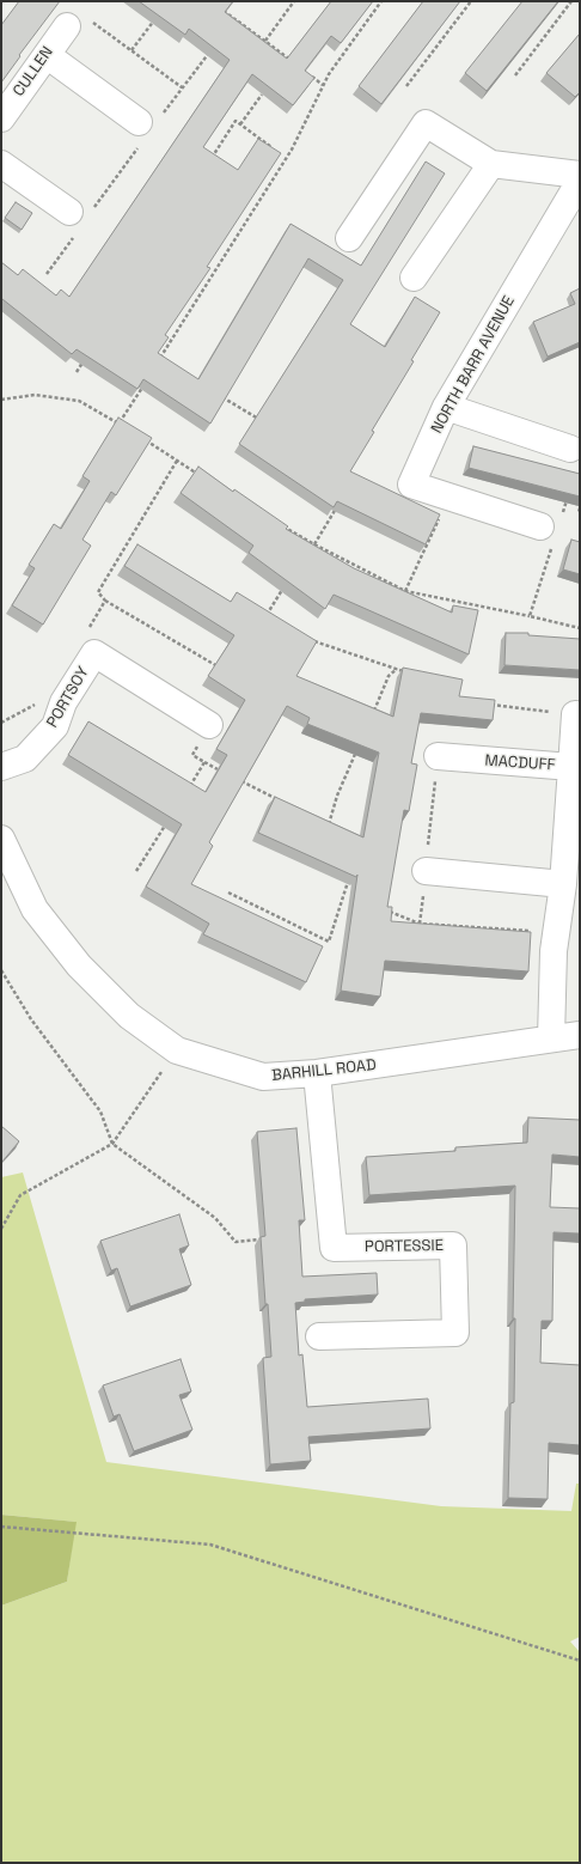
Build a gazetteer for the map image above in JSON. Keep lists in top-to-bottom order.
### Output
{
  "streets": {
    "street": [
      "CULLEN",
      "NORTH BARR AVENUE",
      "PORTSOY",
      "MACDUFF",
      "BARHILL ROAD",
      "PORTESSIE"
    ]
  },
  "crossings": [
    ["MACDUFF", "BARHILL ROAD"],
    ["BARHILL ROAD", "PORTESSIE"]
  ]
}
